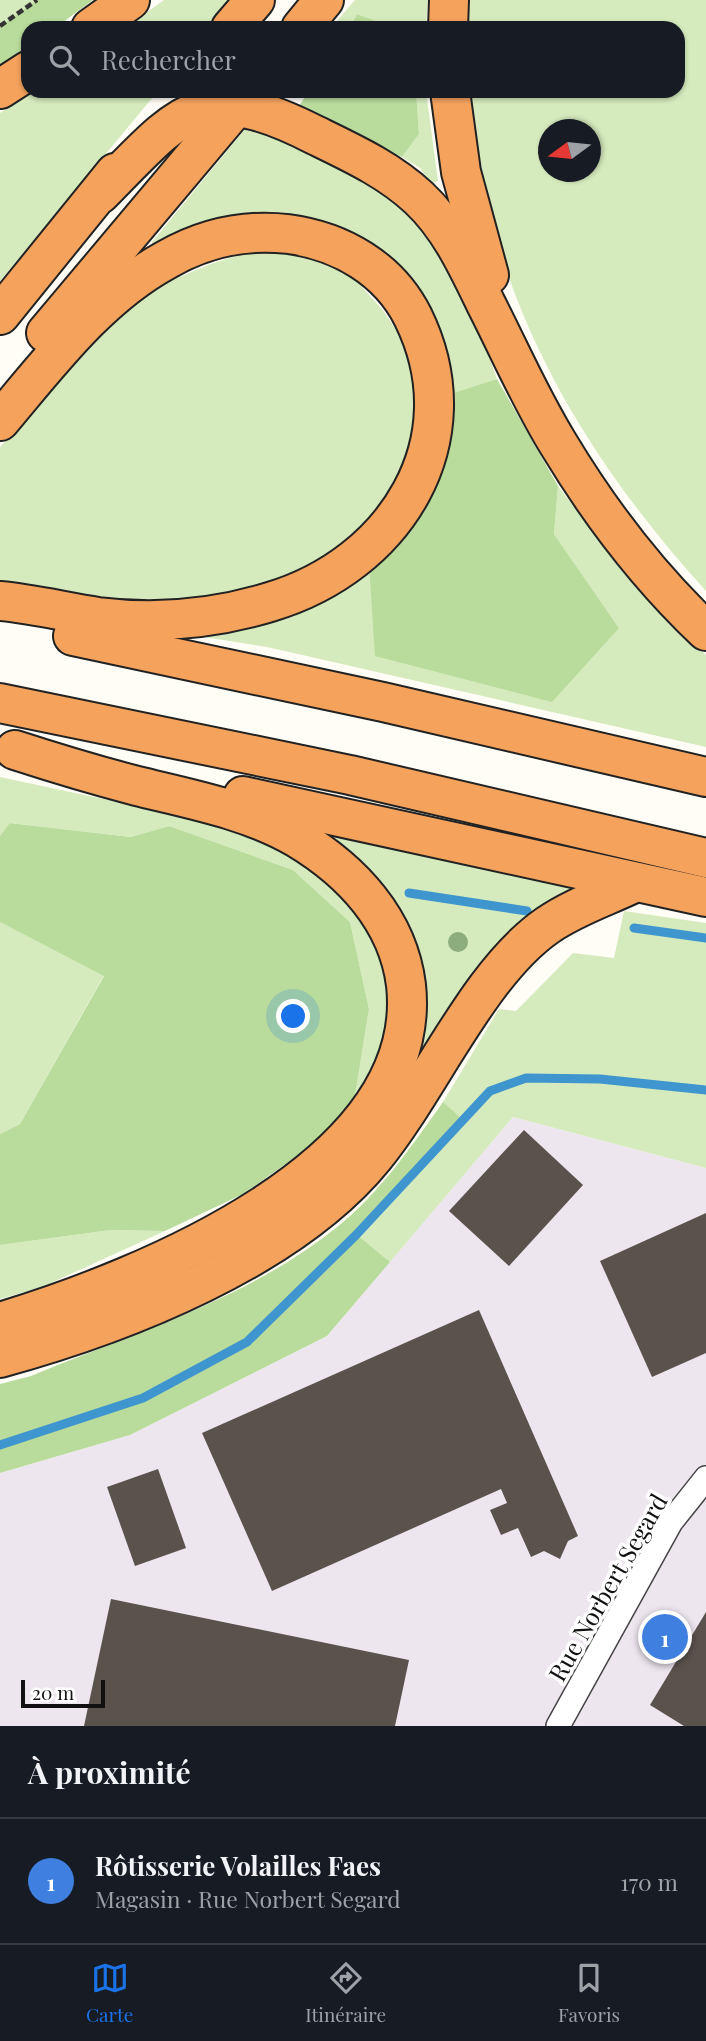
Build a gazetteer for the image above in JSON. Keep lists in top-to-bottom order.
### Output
{
  "streets": {
    "street": ["Rue Norbert Segard"]
  },
  "scale_bar": "20 m",
  "north": "left",
  "page": {
    "search": "Rechercher",
    "pins": "1",
    "scale": "20 m",
    "heading": "À proximité",
    "list": [
      {
        "mark": "1",
        "name": "Rôtisserie Volailles Faes",
        "note": "Magasin · Rue Norbert Segard",
        "value": "170 m"
      }
    ],
    "nav": ["Carte", "Itinéraire", "Favoris"]
  }
}
